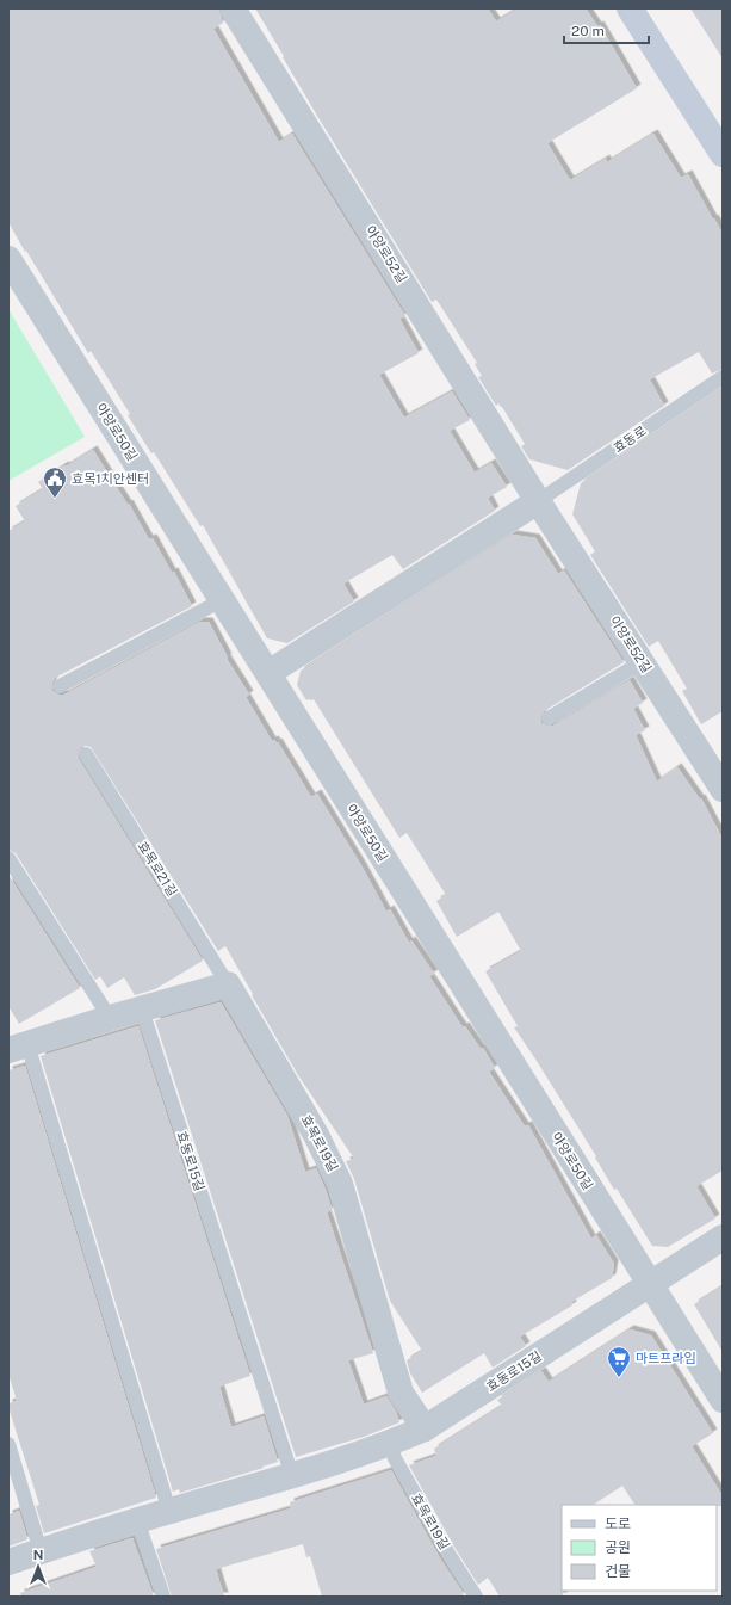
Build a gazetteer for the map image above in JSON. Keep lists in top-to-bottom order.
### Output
{
  "streets": {
    "street": [
      "아양로52길",
      "아양로50길",
      "효목로19길",
      "효동로15길"
    ],
    "lane": ["효동로", "효목로21길"]
  },
  "crossings": [
    ["아양로52길", "효동로"],
    ["아양로50길", "효동로15길"],
    ["효목로21길", "효목로19길"],
    ["효목로19길", "효동로15길"]
  ],
  "places": {
    "public building": ["효목1치안센터"],
    "supermarket": ["마트프라임"]
  },
  "legend": ["도로", "공원", "건물"],
  "scale_bar": "20 m",
  "north": "top"
}
